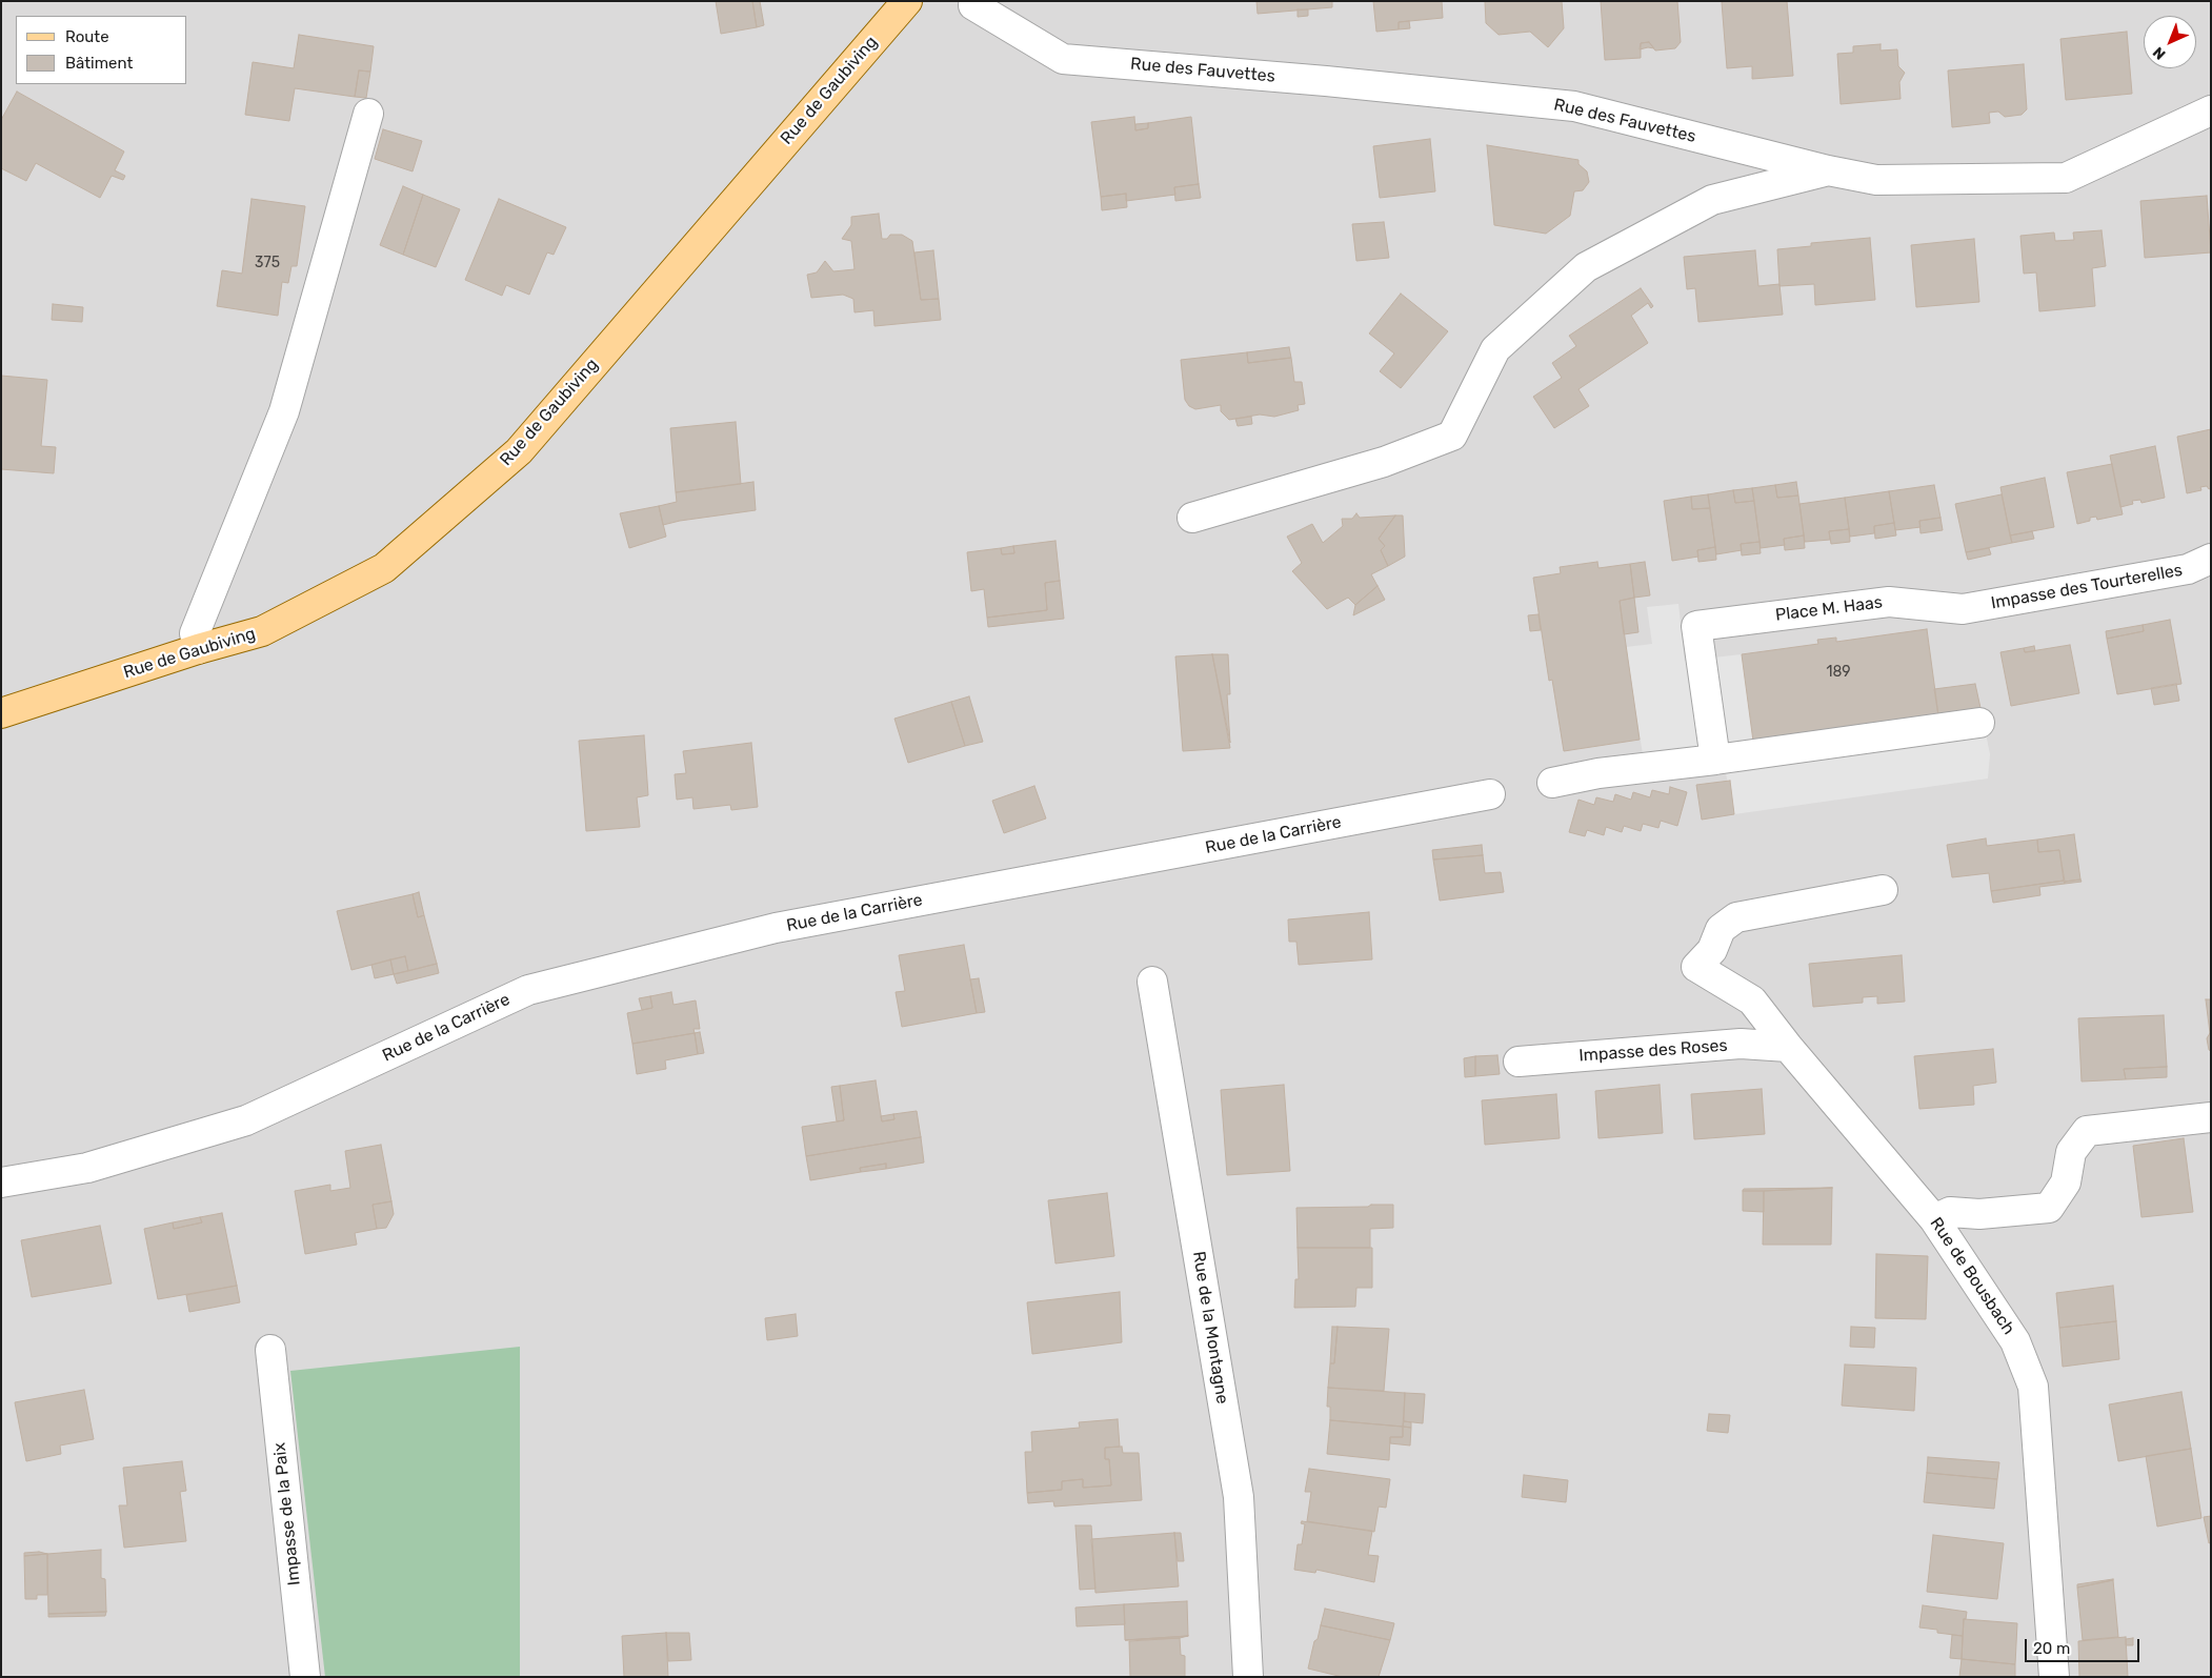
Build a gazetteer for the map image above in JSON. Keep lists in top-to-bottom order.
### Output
{
  "streets": {
    "main road": ["Rue de Gaubiving"],
    "street": [
      "Rue des Fauvettes",
      "Impasse des Tourterelles",
      "Place M. Haas",
      "Rue de la Carrière",
      "Impasse des Roses",
      "Rue de Bousbach",
      "Rue de la Montagne",
      "Impasse de la Paix"
    ]
  },
  "crossings": [
    ["Impasse des Tourterelles", "Place M. Haas"],
    ["Impasse des Roses", "Rue de Bousbach"]
  ],
  "house_numbers": ["375", "189"],
  "legend": ["Route", "Bâtiment"],
  "scale_bar": "20 m",
  "north": "bottom left"
}
